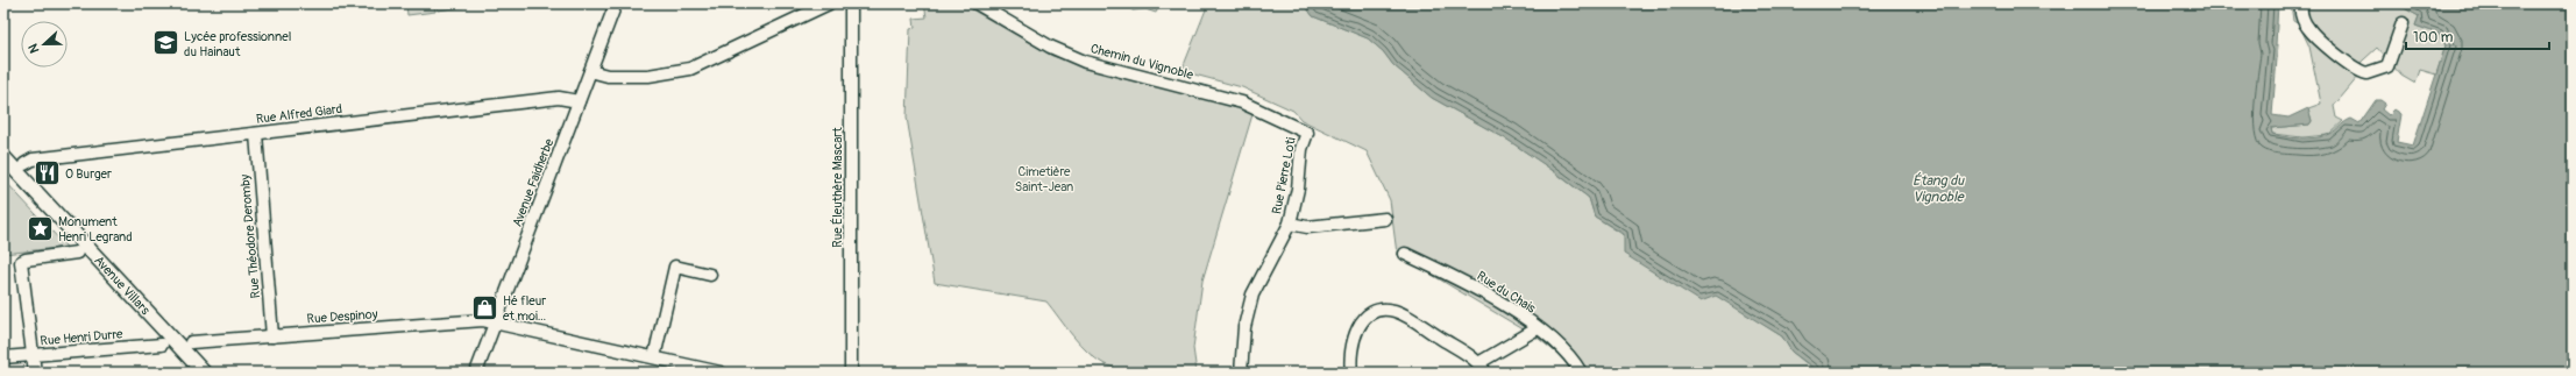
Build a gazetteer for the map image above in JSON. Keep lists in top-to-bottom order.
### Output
{
  "streets": {
    "main road": ["Avenue Villars"],
    "street": [
      "Chemin du Vignoble",
      "Rue Alfred Giard",
      "Rue Pierre Loti",
      "Avenue Faidherbe",
      "Rue Éleuthère Mascart",
      "Rue Théodore Deromby",
      "Rue du Chais",
      "Rue Despinoy",
      "Rue Henri Durre"
    ]
  },
  "crossings": [
    ["Chemin du Vignoble", "Rue Pierre Loti"],
    ["Rue Alfred Giard", "Avenue Faidherbe"],
    ["Rue Alfred Giard", "Rue Théodore Deromby"],
    ["Avenue Faidherbe", "Rue Despinoy"],
    ["Rue Théodore Deromby", "Rue Despinoy"]
  ],
  "water": ["Étang du Vignoble"],
  "parks": ["Cimetière Saint-Jean"],
  "places": {
    "school or university": ["Lycée professionnel du Hainaut"],
    "restaurant": ["O Burger"],
    "place": ["Monument Henri Legrand"],
    "shop": ["Hé fleur et moi..."]
  },
  "scale_bar": "100 m",
  "north": "left"
}
